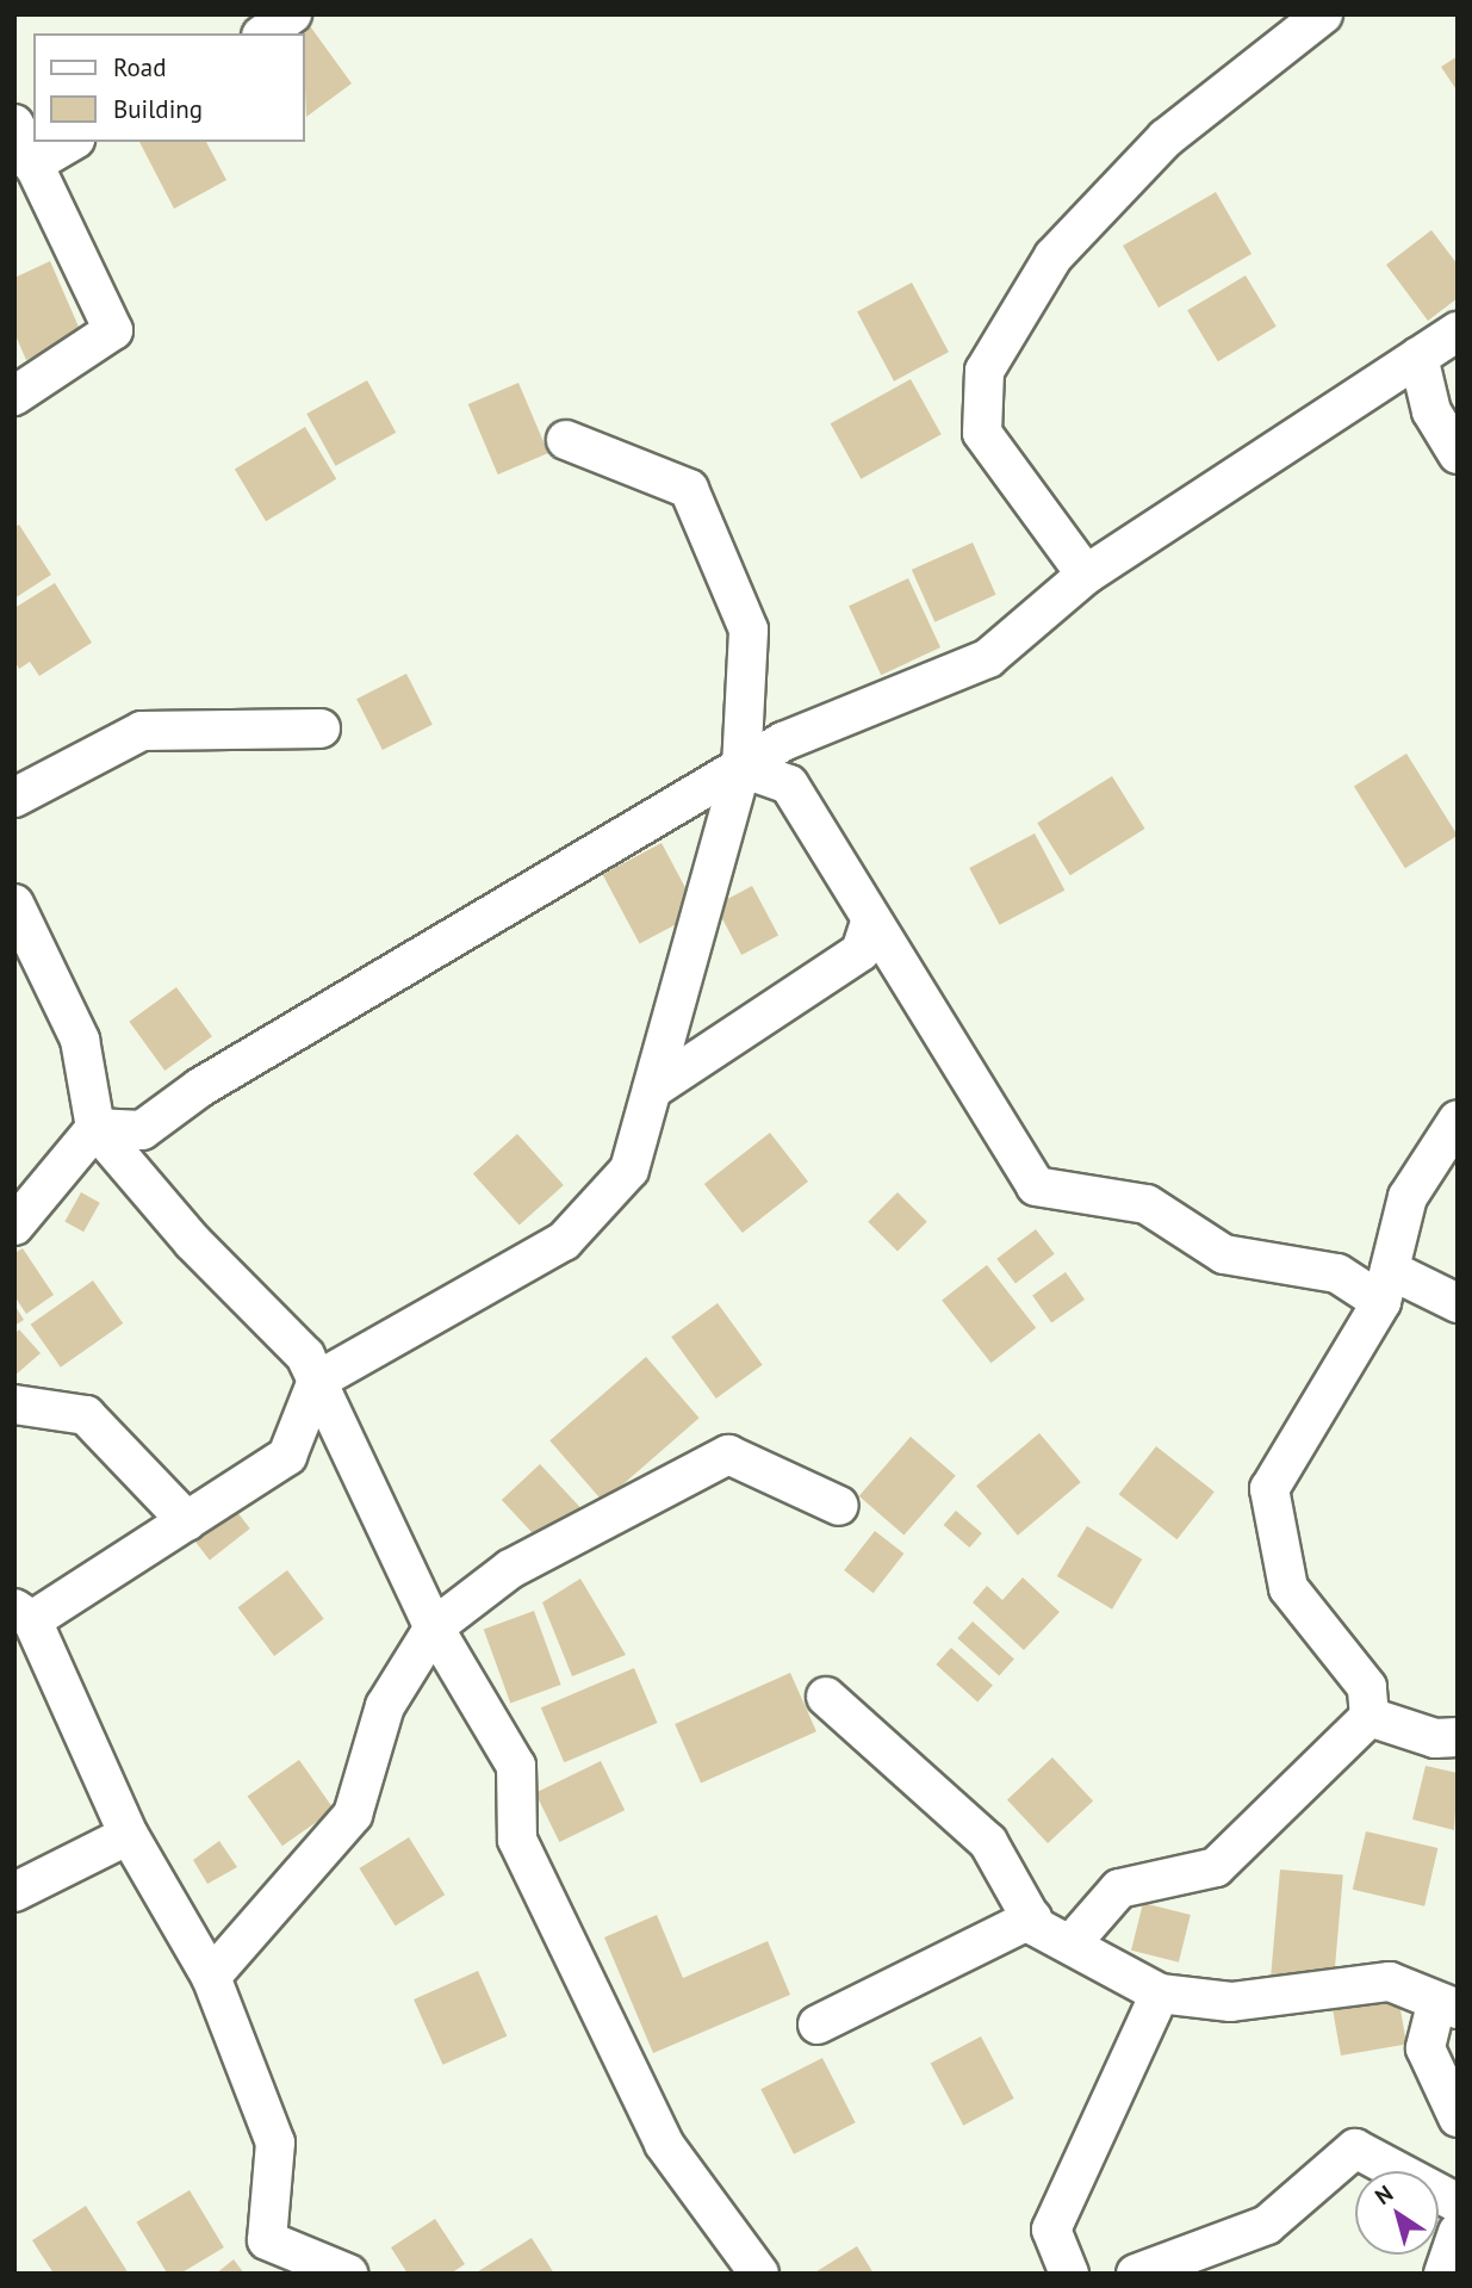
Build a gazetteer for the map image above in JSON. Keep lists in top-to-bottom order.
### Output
{
  "legend": ["Road", "Building"],
  "north": "top left"
}
